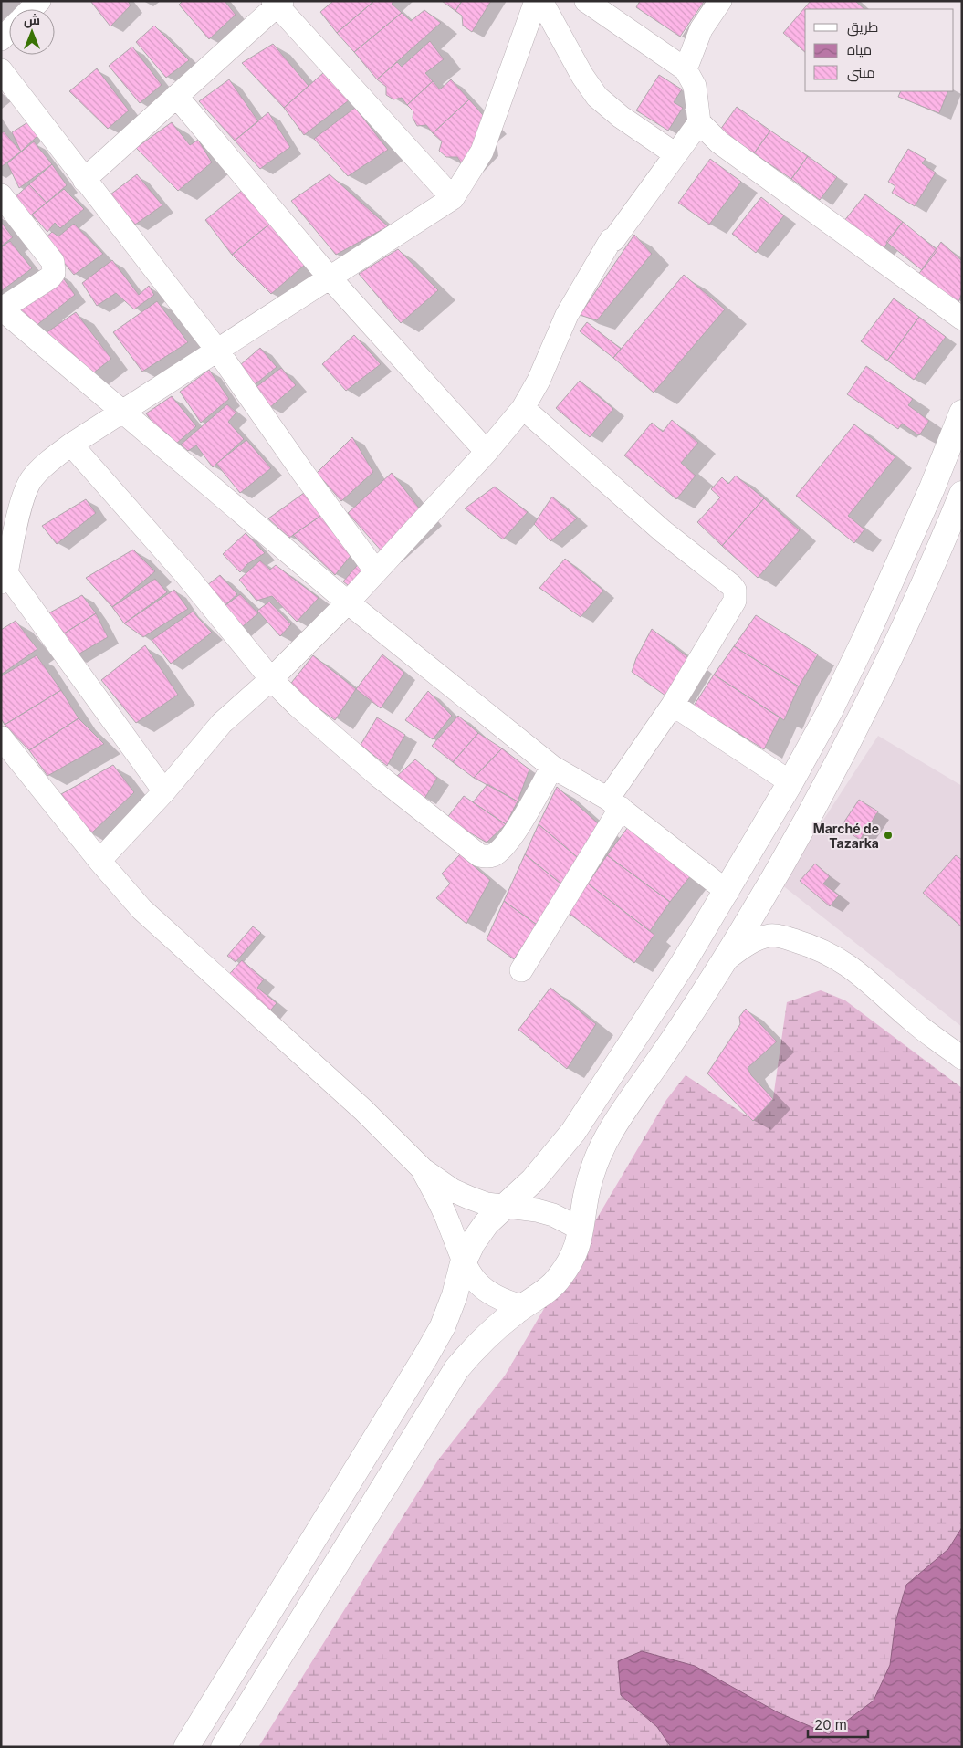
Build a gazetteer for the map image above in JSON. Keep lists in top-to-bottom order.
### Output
{
  "places": ["Marché de Tazarka"],
  "legend": ["طريق", "مياه", "مبنى"],
  "scale_bar": "20 m",
  "north": "top"
}
